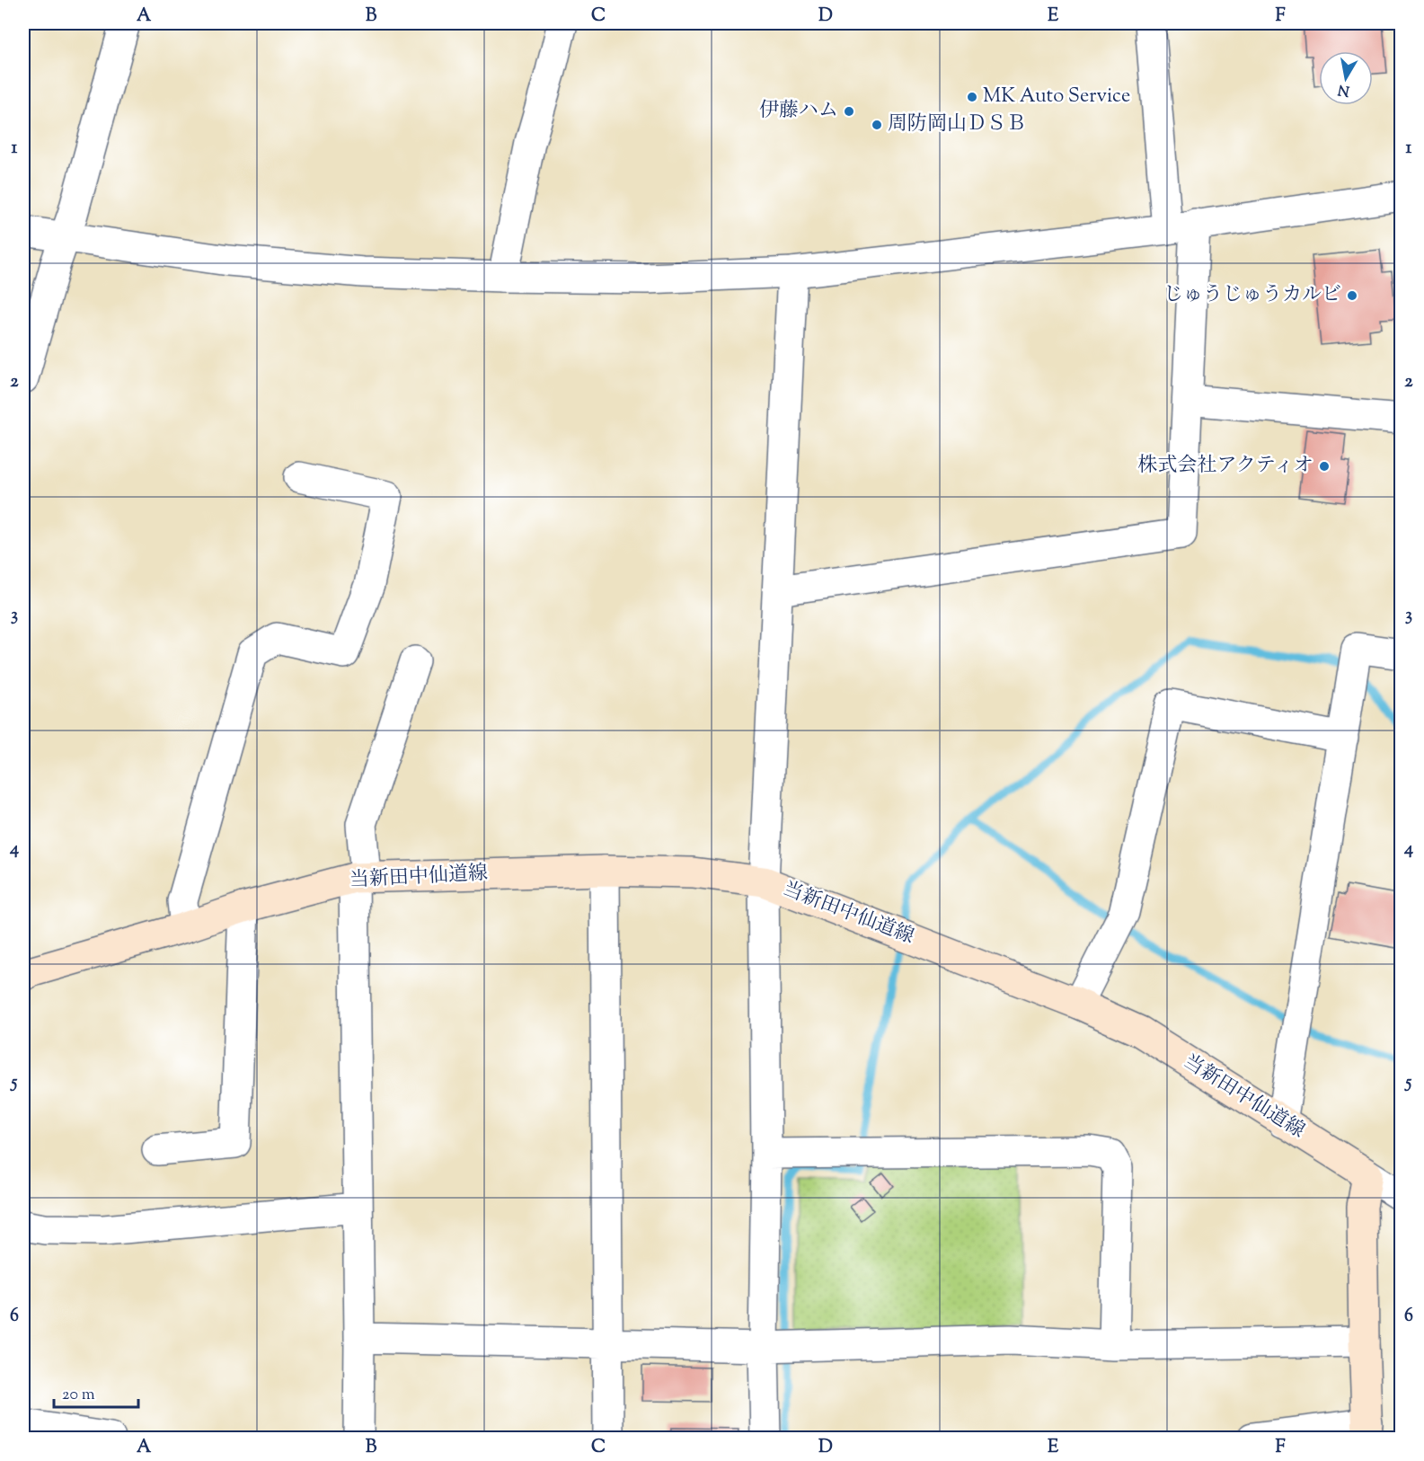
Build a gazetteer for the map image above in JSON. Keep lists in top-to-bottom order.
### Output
{
  "streets": {
    "main road": ["当新田中仙道線"]
  },
  "places": [
    "MK Auto Service",
    "伊藤ハム",
    "周防岡山ＤＳＢ",
    "じゅうじゅうカルビ",
    "株式会社アクティオ"
  ],
  "scale_bar": "20 m",
  "north": "bottom",
  "grid": {
    "columns": [
      "A",
      "B",
      "C",
      "D",
      "E",
      "F"
    ],
    "rows": [
      "1",
      "2",
      "3",
      "4",
      "5",
      "6"
    ]
  }
}
